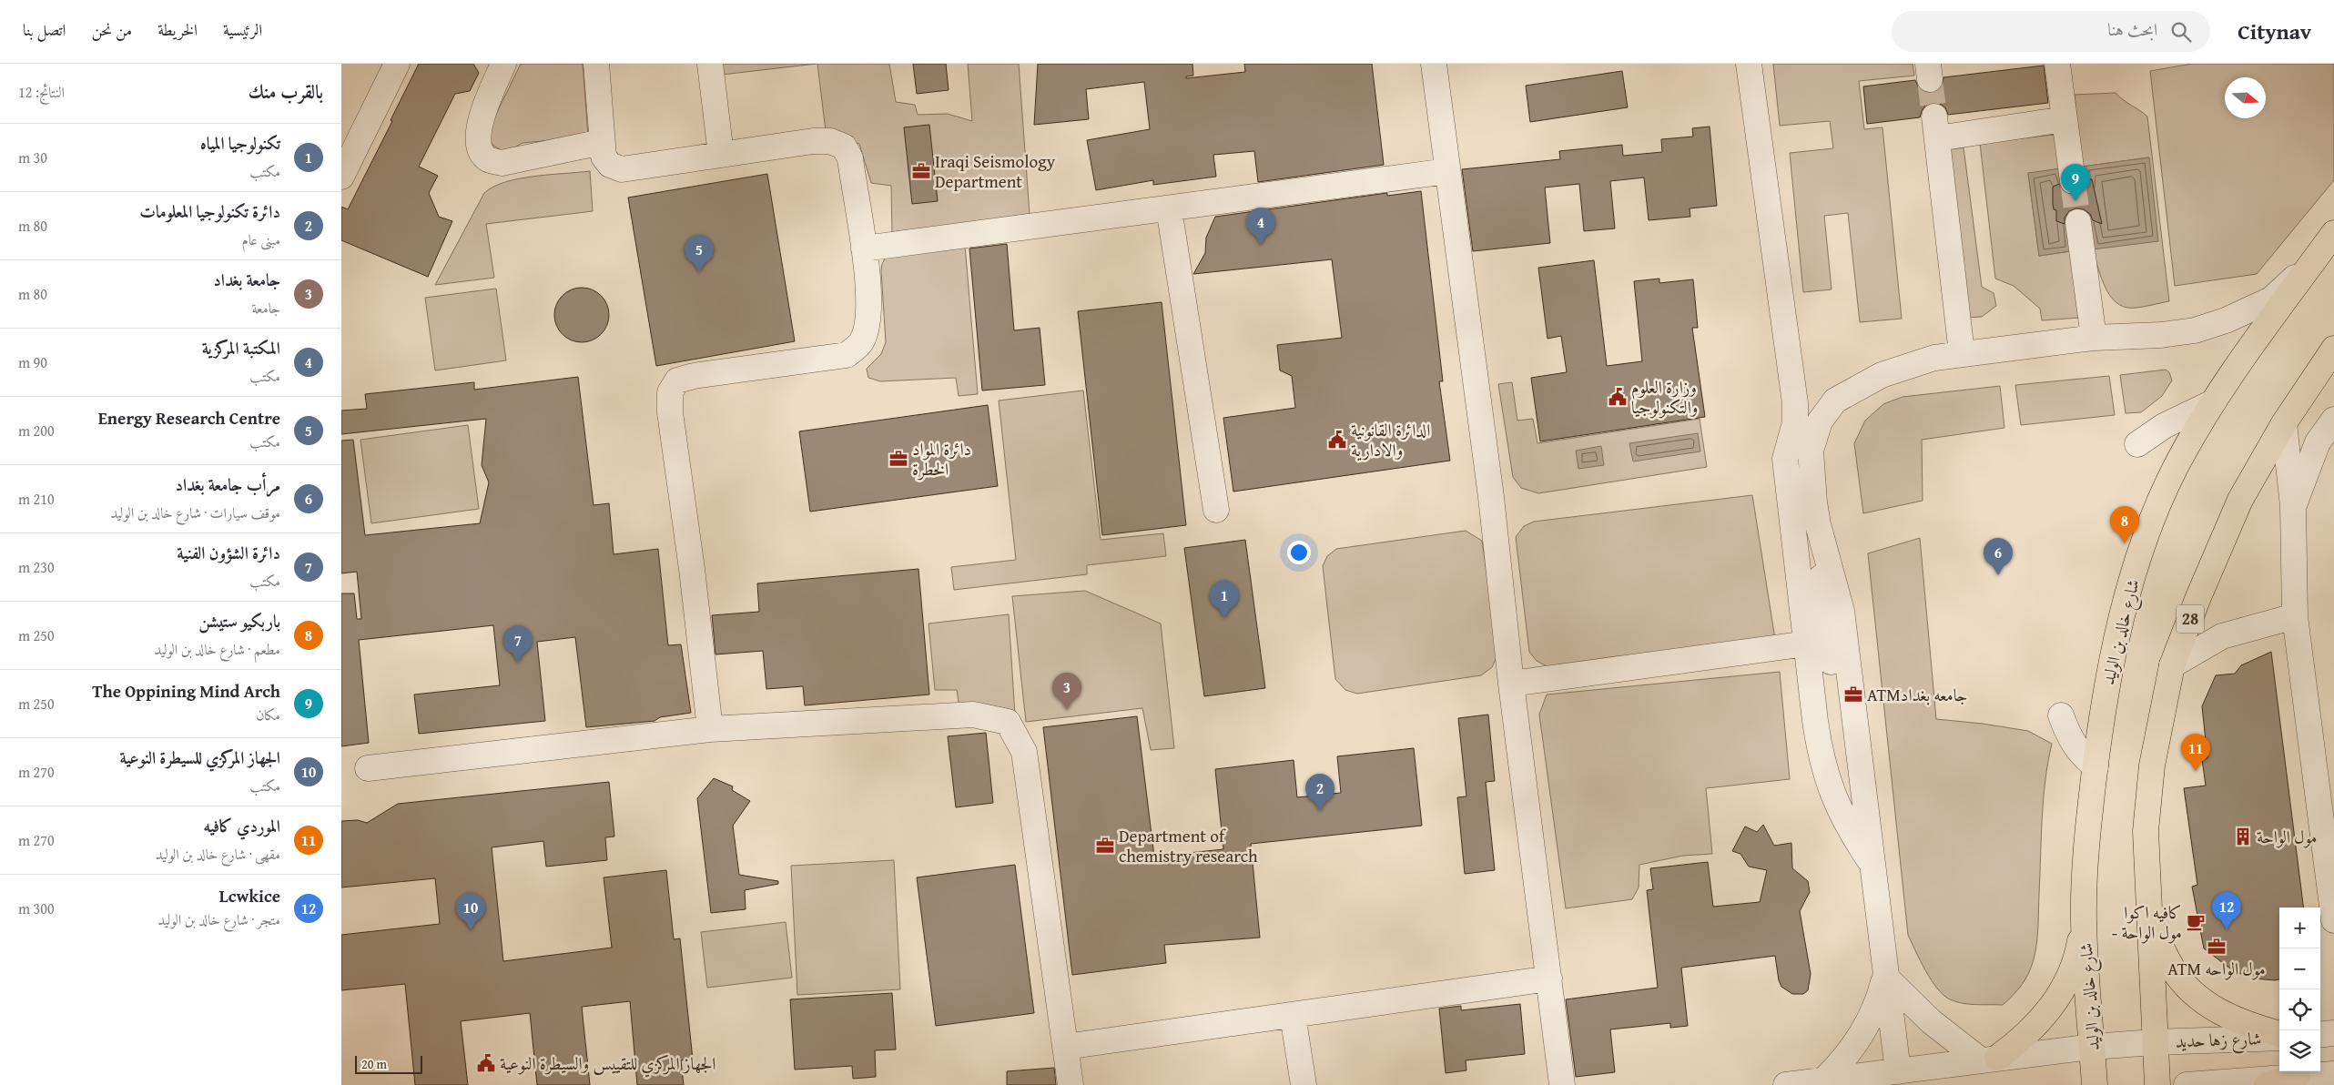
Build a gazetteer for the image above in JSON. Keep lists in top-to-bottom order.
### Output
{
  "streets": {
    "main road": ["28", "شارع خالد بن الوليد"],
    "street": ["شارع زها حديد"]
  },
  "crossings": [
    ["28", "شارع زها حديد"],
    ["شارع خالد بن الوليد", "شارع زها حديد"]
  ],
  "places": {
    "office": [
      "Iraqi Seismology Department",
      "دائرة المواد الخطرة",
      "ATMجامعه بغداد",
      "Department of chemistry research",
      "ATM مول الواحه"
    ],
    "public building": ["وزارة العلوم والتكنولوجيا", "الدائرة القانونية والادارية", "الجهاز المركزي للتقييس والسيطرة النوعية"],
    "building": ["مول الواحة"],
    "cafe": ["كافيه اكوا - مول الواحة"]
  },
  "scale_bar": "20 m",
  "north": "right",
  "page": {
    "header": "Citynav",
    "search": "ابحث هنا",
    "nav": [
      "الرئيسية",
      "الخريطة",
      "من نحن",
      "اتصل بنا"
    ],
    "heading": ["بالقرب منك", "النتائج: 12"],
    "list": [
      {
        "mark": "1",
        "name": "تكنولوجيا المياه",
        "note": "مكتب",
        "value": "30 m"
      },
      {
        "mark": "2",
        "name": "دائرة تكنولوجيا المعلومات",
        "note": "مبنى عام",
        "value": "80 m"
      },
      {
        "mark": "3",
        "name": "جامعة بغداد",
        "note": "جامعة",
        "value": "80 m"
      },
      {
        "mark": "4",
        "name": "المكتبة المركزية",
        "note": "مكتب",
        "value": "90 m"
      },
      {
        "mark": "5",
        "name": "Energy Research Centre",
        "note": "مكتب",
        "value": "200 m"
      },
      {
        "mark": "6",
        "name": "مرأب جامعة بغداد",
        "note": "موقف سيارات · شارع خالد بن الوليد",
        "value": "210 m"
      },
      {
        "mark": "7",
        "name": "دائرة الشؤون الفنية",
        "note": "مكتب",
        "value": "230 m"
      },
      {
        "mark": "8",
        "name": "باربكيو ستيشن",
        "note": "مطعم · شارع خالد بن الوليد",
        "value": "250 m"
      },
      {
        "mark": "9",
        "name": "The Oppining Mind Arch",
        "note": "مكان",
        "value": "250 m"
      },
      {
        "mark": "10",
        "name": "الجهاز المركزي للسيطرة النوعية",
        "note": "مكتب",
        "value": "270 m"
      },
      {
        "mark": "11",
        "name": "الموردي كافيه",
        "note": "مقهى · شارع خالد بن الوليد",
        "value": "270 m"
      },
      {
        "mark": "12",
        "name": "Lcwkice",
        "note": "متجر · شارع خالد بن الوليد",
        "value": "300 m"
      }
    ],
    "pins": [
      "9",
      "4",
      "5",
      "8",
      "6",
      "1",
      "7",
      "3",
      "11",
      "2",
      "12",
      "10"
    ],
    "map_buttons": ["+", "−"],
    "scale": "20 m"
  }
}
